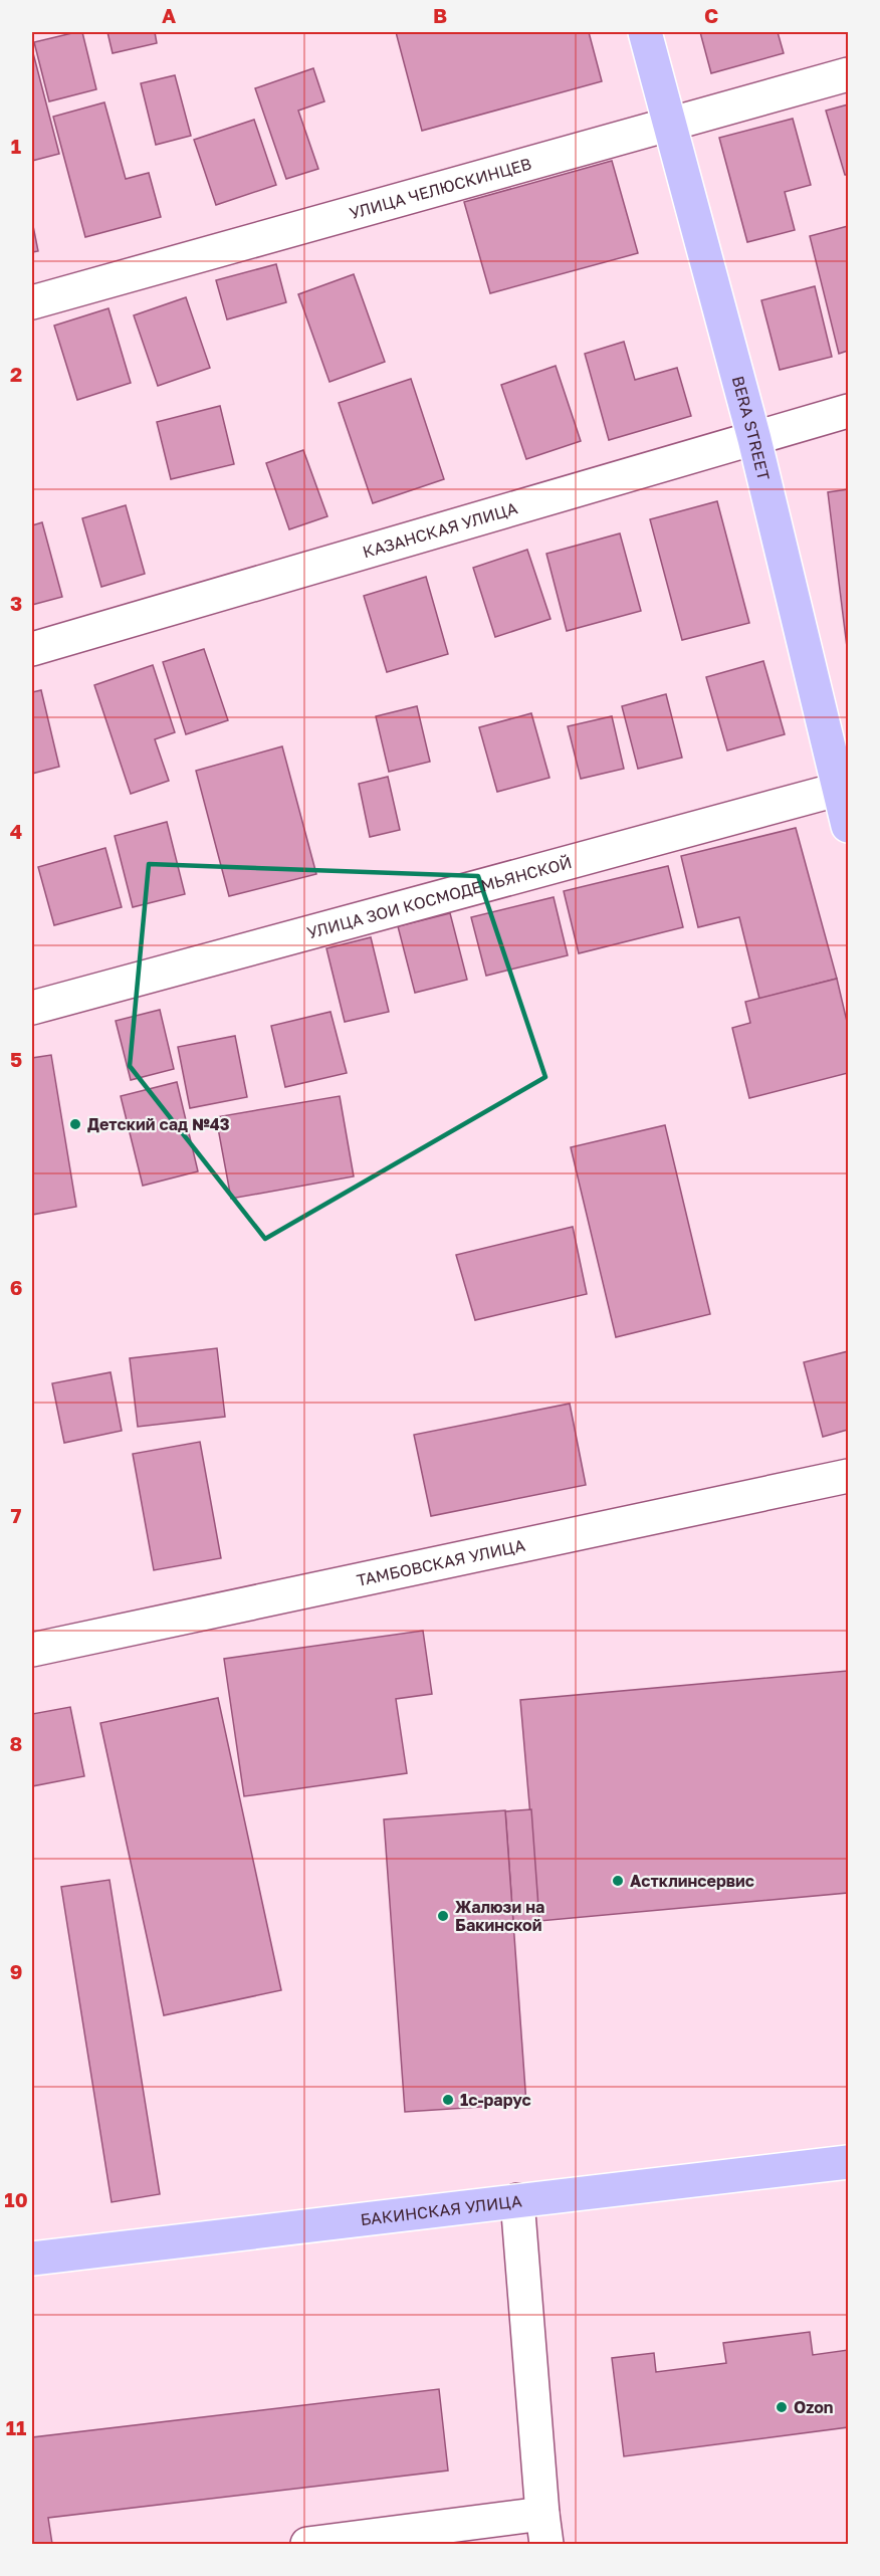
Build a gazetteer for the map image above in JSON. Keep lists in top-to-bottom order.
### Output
{
  "streets": {
    "main road": ["BERA STREET", "БАКИНСКАЯ УЛИЦА"],
    "street": [
      "УЛИЦА ЧЕЛЮСКИНЦЕВ",
      "КАЗАНСКАЯ УЛИЦА",
      "УЛИЦА ЗОИ КОСМОДЕМЬЯНСКОЙ",
      "ТАМБОВСКАЯ УЛИЦА"
    ]
  },
  "crossings": [
    ["УЛИЦА ЧЕЛЮСКИНЦЕВ", "BERA STREET"],
    ["BERA STREET", "КАЗАНСКАЯ УЛИЦА"],
    ["BERA STREET", "УЛИЦА ЗОИ КОСМОДЕМЬЯНСКОЙ"]
  ],
  "places": [
    "Детский сад №43",
    "Астклинсервис",
    "Жалюзи на Бакинской",
    "1с-рарус",
    "Ozon"
  ],
  "grid": {
    "columns": ["A", "B", "C"],
    "rows": [
      "1",
      "2",
      "3",
      "4",
      "5",
      "6",
      "7",
      "8",
      "9",
      "10",
      "11"
    ]
  }
}
